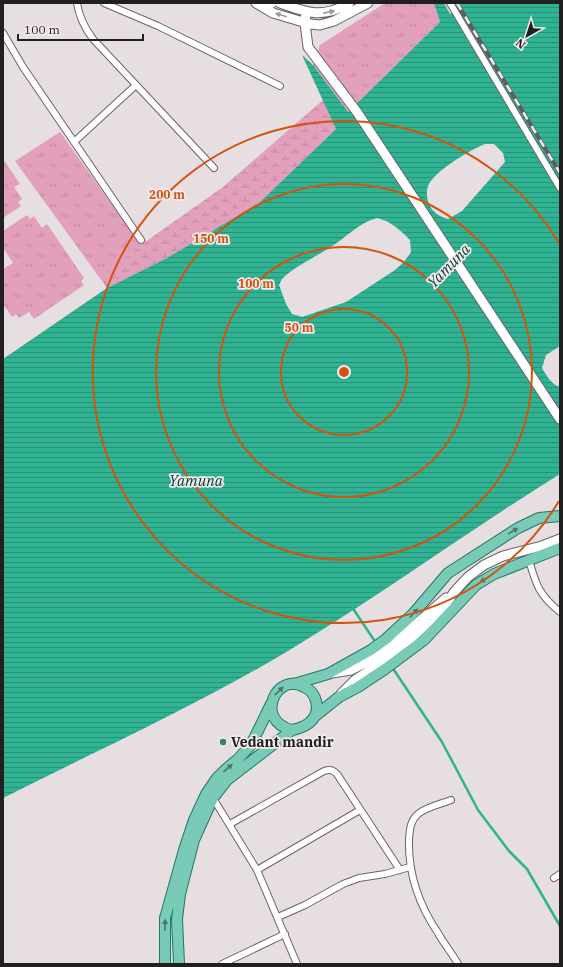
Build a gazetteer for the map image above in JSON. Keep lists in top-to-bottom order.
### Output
{
  "water": ["Yamuna"],
  "places": ["Vedant mandir"],
  "scale_bar": "100 m",
  "north": "bottom left",
  "rings": [
    "200 m",
    "150 m",
    "100 m",
    "50 m"
  ]
}
